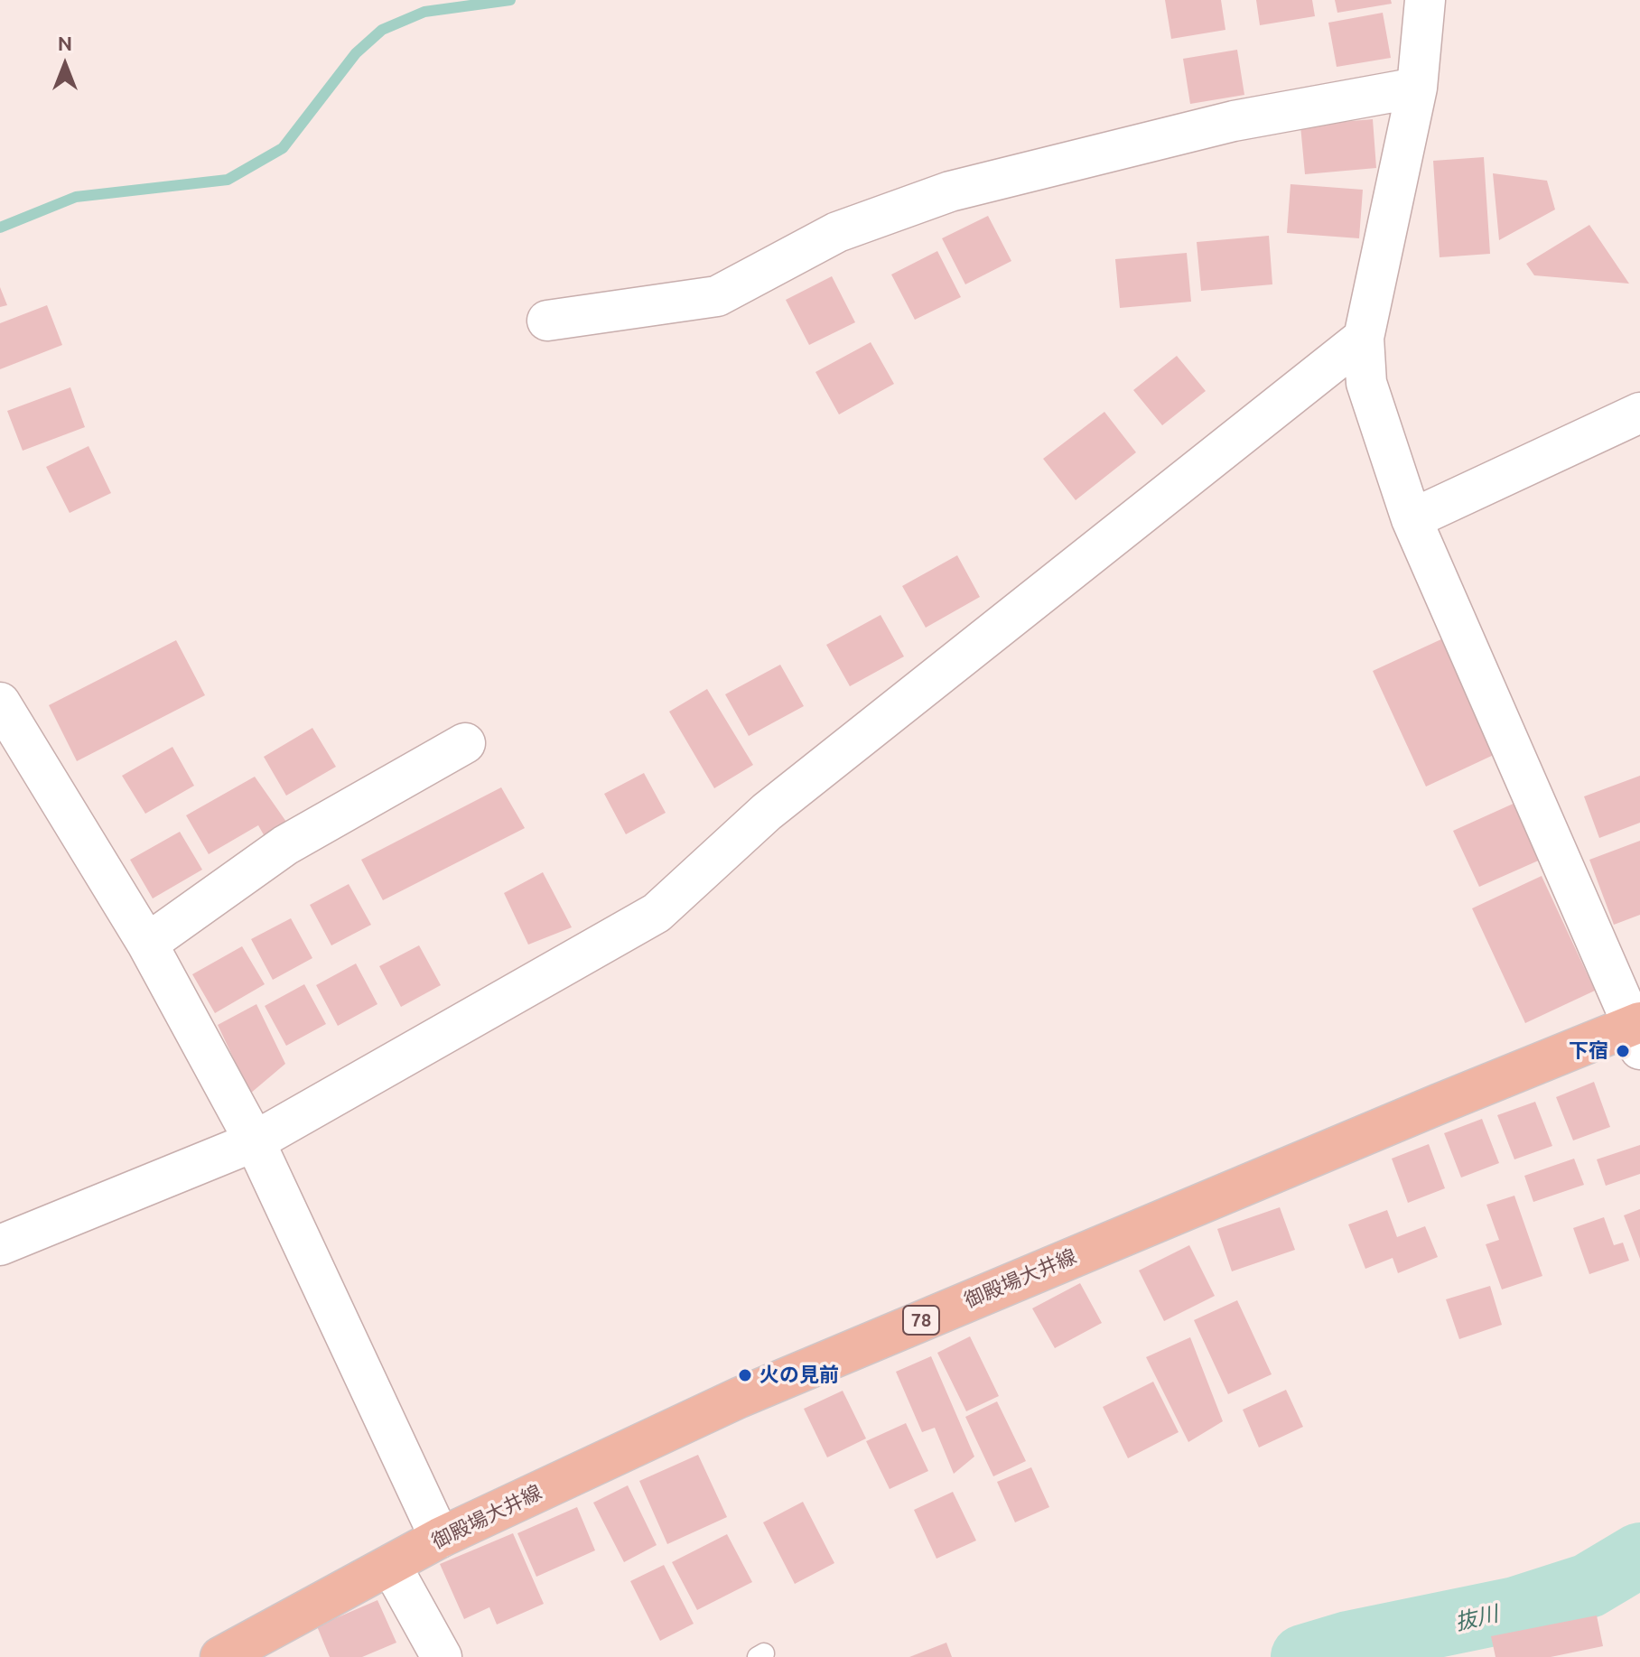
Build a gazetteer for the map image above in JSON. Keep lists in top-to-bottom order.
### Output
{
  "streets": {
    "main road": ["御殿場大井線", "78"]
  },
  "water": ["抜川"],
  "places": ["下宿", "火の見前"],
  "north": "top"
}
